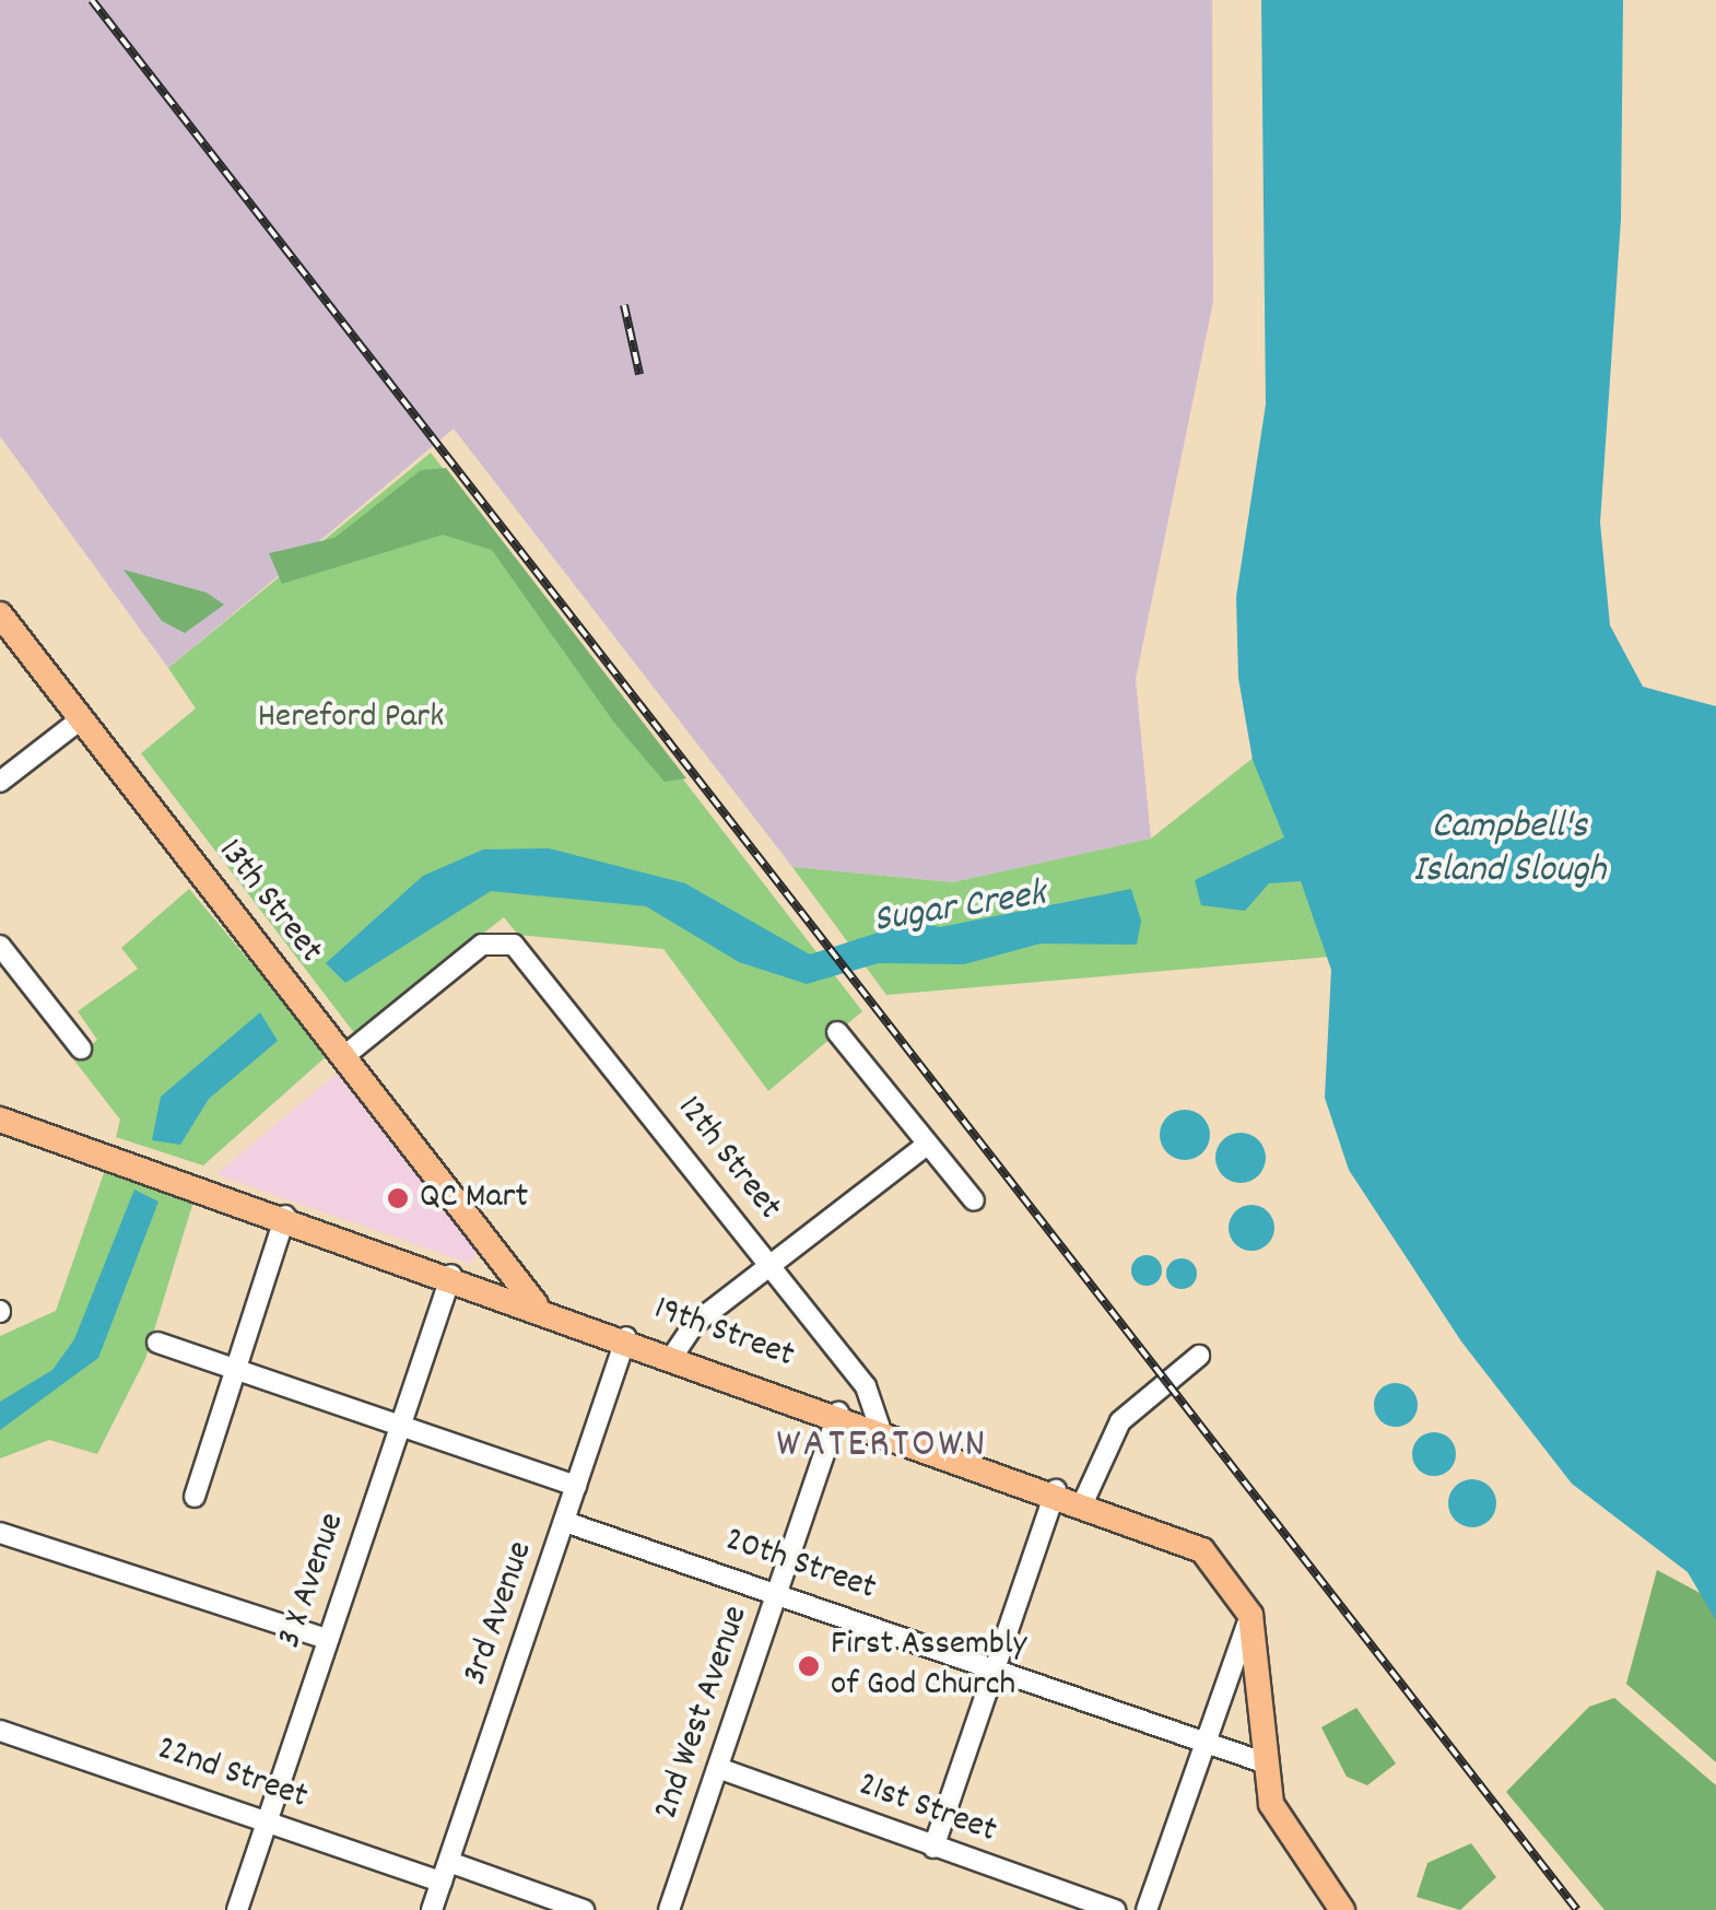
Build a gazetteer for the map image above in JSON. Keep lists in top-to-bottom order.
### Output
{
  "streets": {
    "main road": ["13th Street", "19th Street"],
    "street": [
      "12th Street",
      "20th Street",
      "3 X Avenue",
      "3rd Avenue",
      "2nd West Avenue",
      "22nd Street",
      "21st Street"
    ]
  },
  "crossings": [
    ["13th Street", "12th Street"],
    ["13th Street", "19th Street"],
    ["12th Street", "19th Street"],
    ["19th Street", "3 X Avenue"],
    ["19th Street", "3rd Avenue"],
    ["19th Street", "2nd West Avenue"],
    ["20th Street", "3rd Avenue"],
    ["20th Street", "2nd West Avenue"],
    ["3 X Avenue", "22nd Street"],
    ["3rd Avenue", "22nd Street"],
    ["2nd West Avenue", "21st Street"]
  ],
  "districts": ["WATERTOWN"],
  "water": ["Campbell's Island Slough", "Sugar Creek"],
  "parks": ["Hereford Park"],
  "places": ["QC Mart", "First Assembly of God Church"]
}
